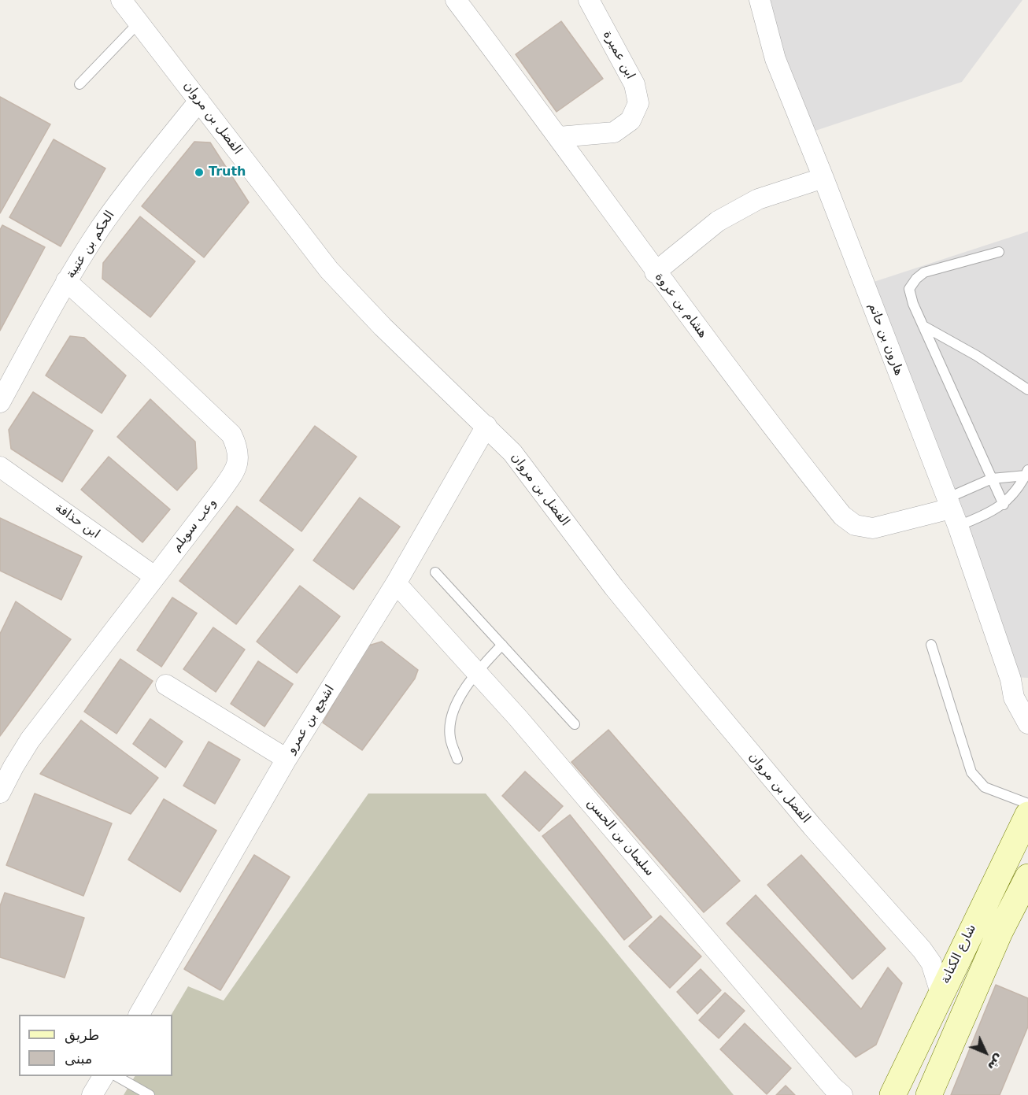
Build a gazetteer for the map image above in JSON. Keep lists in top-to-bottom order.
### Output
{
  "streets": {
    "street": [
      "ابن عميرة",
      "الفضل بن مروان",
      "الحكم بن عتيبة",
      "هشام بن عروة",
      "هارون بن حاتم",
      "ابن حذافة",
      "وعب سويلم",
      "اشجع بن عمرو",
      "سليمان بن الحسن",
      "شارع الكنانة"
    ]
  },
  "crossings": [
    ["ابن عميرة", "هشام بن عروة"],
    ["الفضل بن مروان", "الحكم بن عتيبة"],
    ["الفضل بن مروان", "اشجع بن عمرو"],
    ["الفضل بن مروان", "شارع الكنانة"],
    ["الحكم بن عتيبة", "وعب سويلم"],
    ["هشام بن عروة", "هارون بن حاتم"],
    ["ابن حذافة", "وعب سويلم"],
    ["اشجع بن عمرو", "سليمان بن الحسن"]
  ],
  "places": ["Truth"],
  "legend": ["طريق", "مبنى"],
  "north": "bottom right"
}
